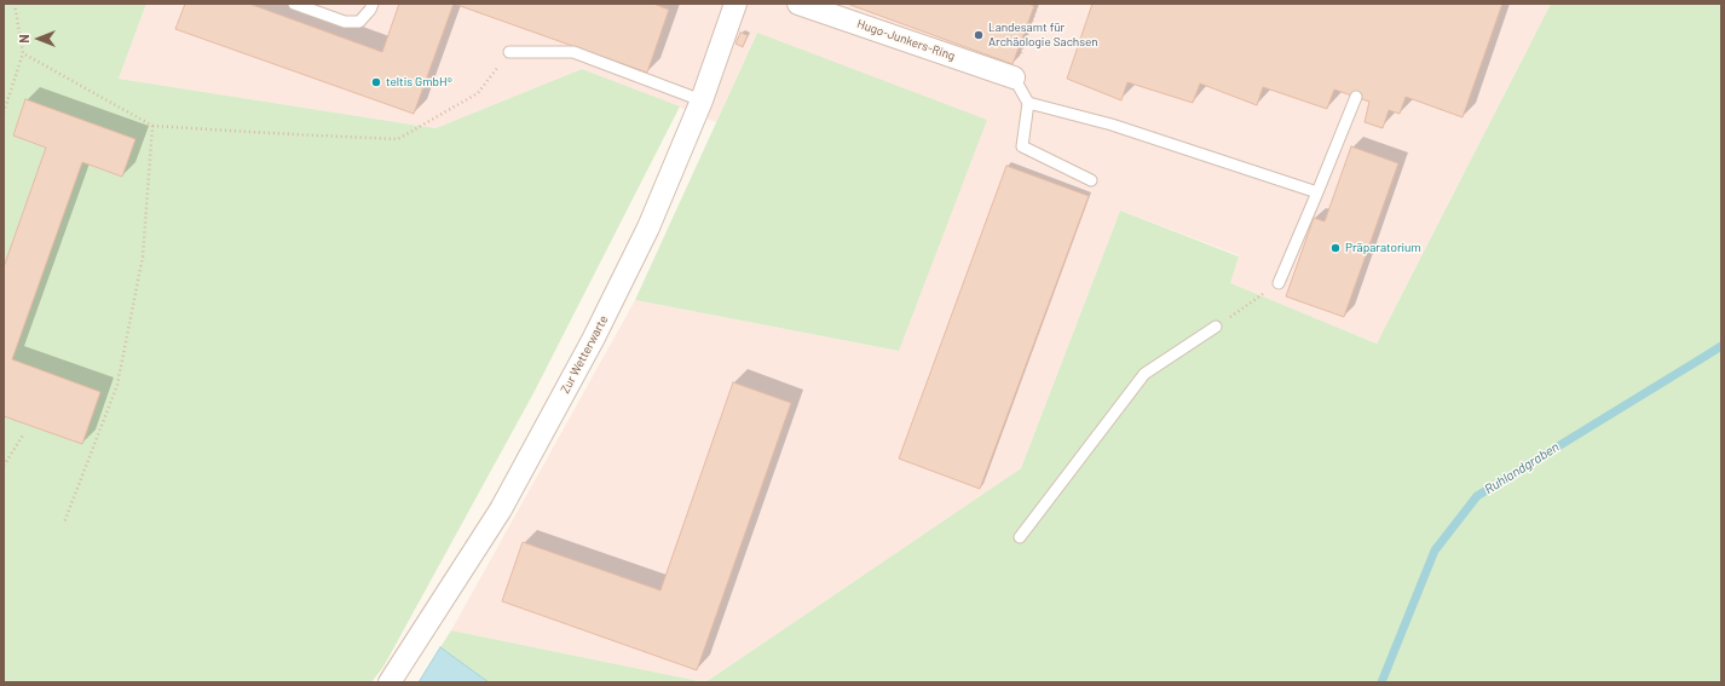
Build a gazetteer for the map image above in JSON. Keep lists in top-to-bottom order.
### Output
{
  "streets": {
    "street": ["Hugo-Junkers-Ring", "Zur Wetterwarte"]
  },
  "water": ["Ruhlandgraben"],
  "places": ["Landesamt für Archäologie Sachsen", "teltis GmbH®", "Präparatorium"],
  "north": "left"
}
